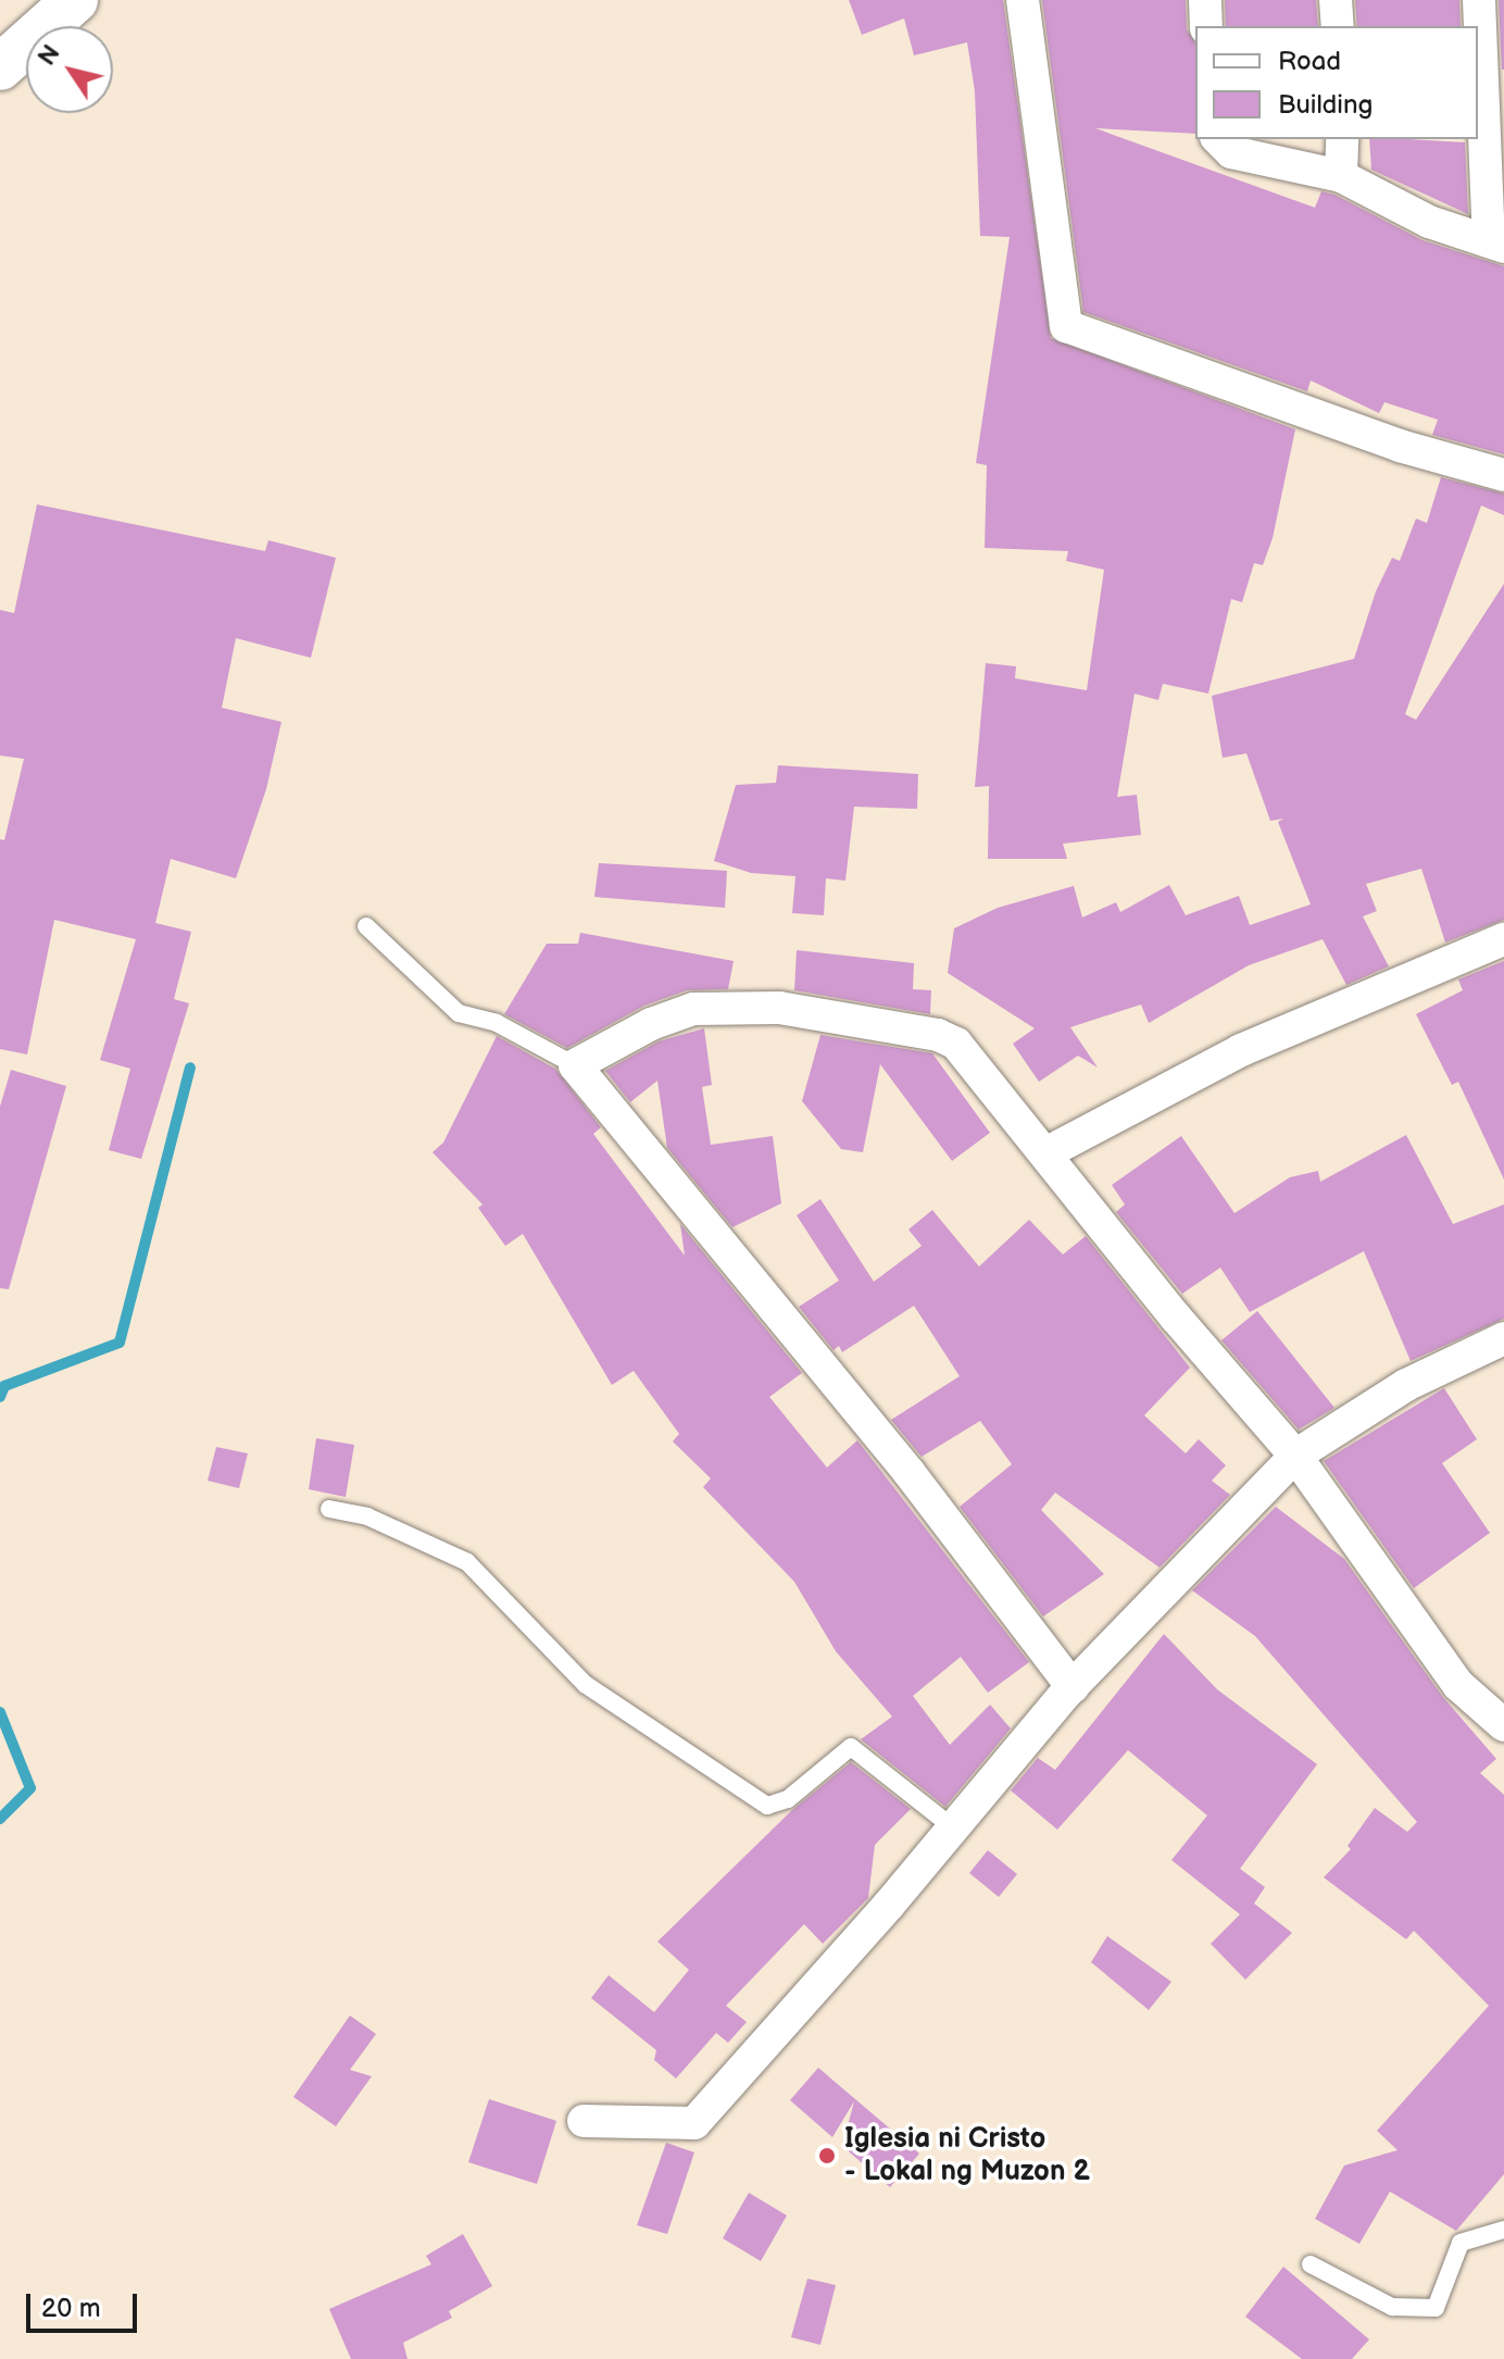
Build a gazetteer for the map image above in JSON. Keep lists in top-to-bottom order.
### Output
{
  "places": ["Iglesia ni Cristo - Lokal ng Muzon 2"],
  "legend": ["Road", "Building"],
  "scale_bar": "20 m",
  "north": "top left"
}
